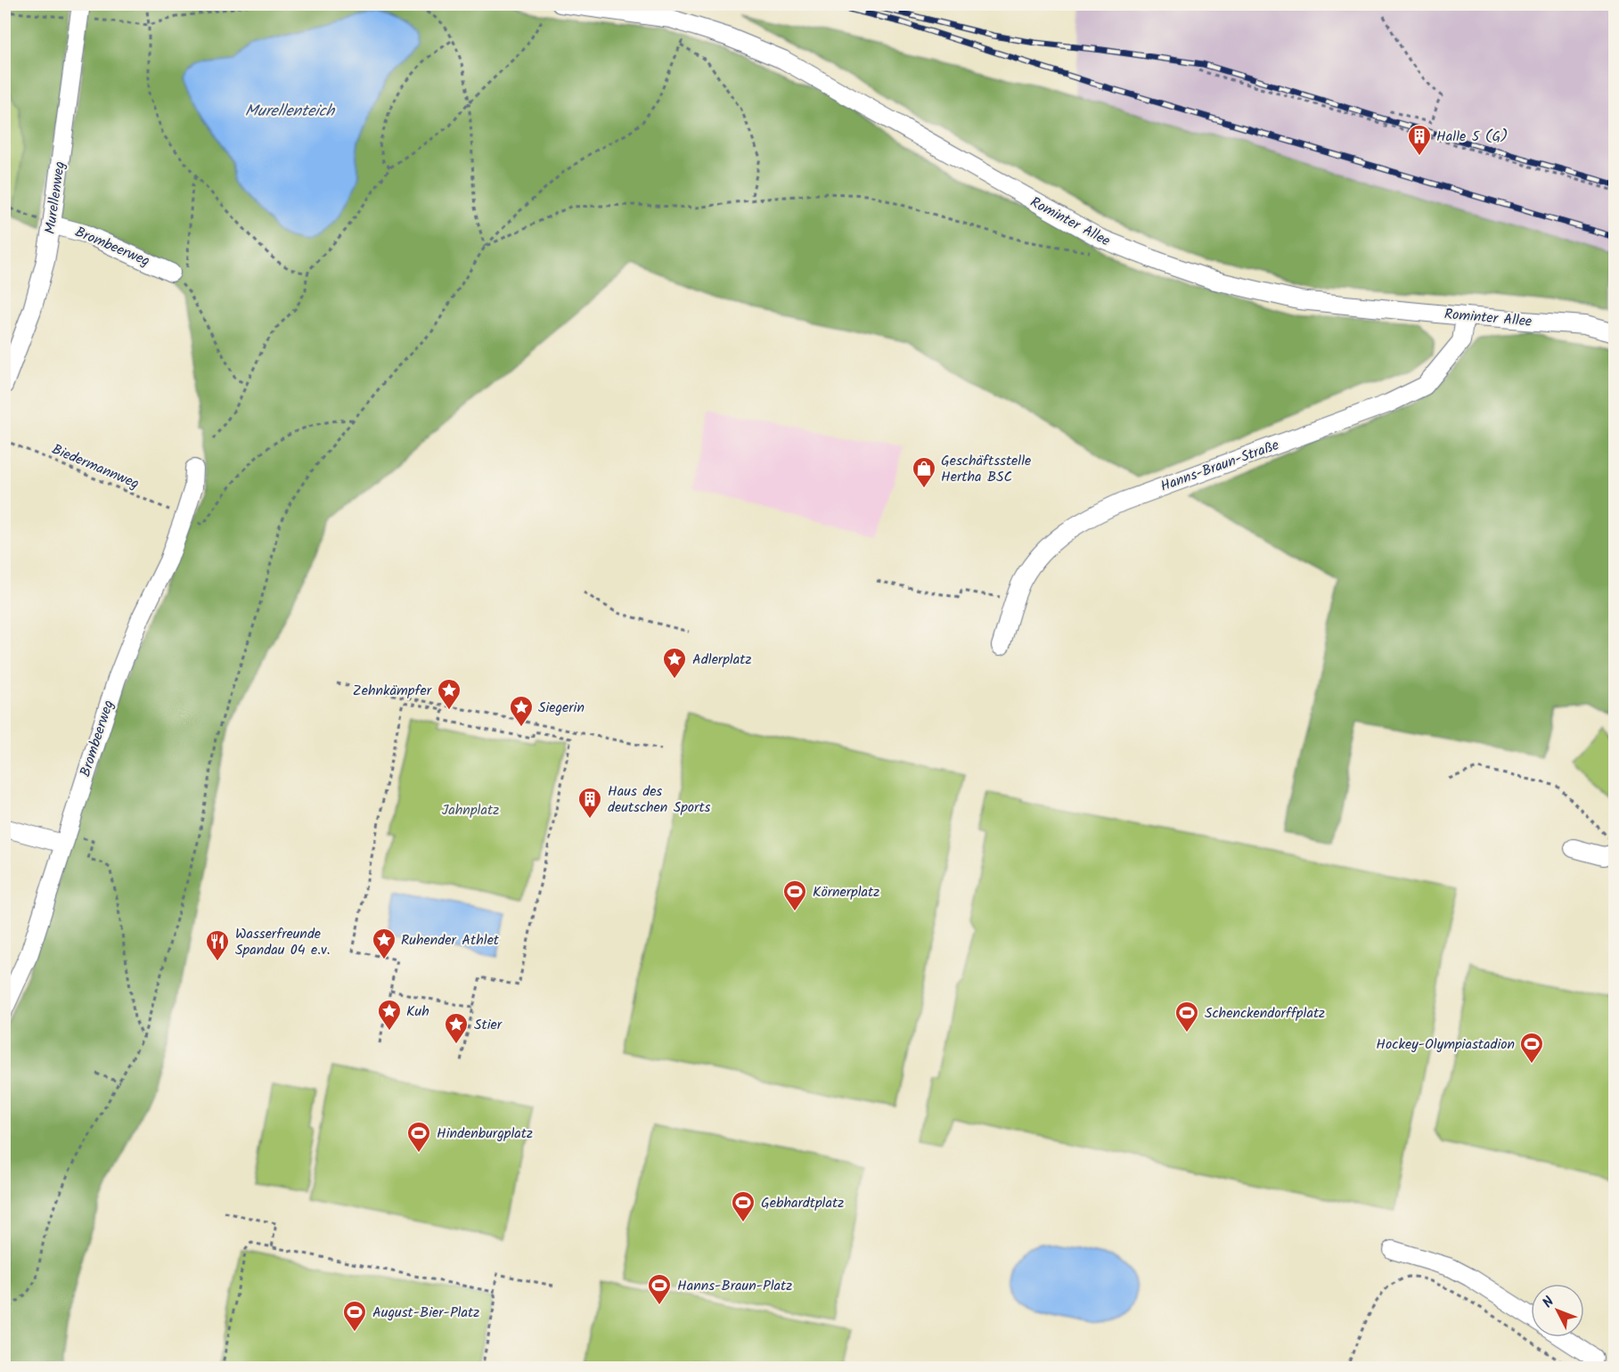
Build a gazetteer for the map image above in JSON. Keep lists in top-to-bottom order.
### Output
{
  "streets": {
    "street": [
      "Murellenweg",
      "Rominter Allee",
      "Brombeerweg",
      "Hanns-Braun-Straße"
    ],
    "path": ["Biedermannweg"]
  },
  "crossings": [
    ["Murellenweg", "Brombeerweg"],
    ["Rominter Allee", "Hanns-Braun-Straße"]
  ],
  "water": ["Murellenteich"],
  "parks": ["Jahnplatz"],
  "places": {
    "building": ["Halle 5 (G)", "Haus des deutschen Sports"],
    "shop": ["Geschäftsstelle Hertha BSC"],
    "place": [
      "Adlerplatz",
      "Zehnkämpfer",
      "Siegerin",
      "Ruhender Athlet",
      "Kuh",
      "Stier"
    ],
    "sports": [
      "Körnerplatz",
      "Schenckendorffplatz",
      "Hockey-Olympiastadion",
      "Hindenburgplatz",
      "Gebhardtplatz",
      "Hanns-Braun-Platz",
      "August-Bier-Platz"
    ],
    "restaurant": ["Wasserfreunde Spandau 04 e.v."]
  },
  "north": "top left"
}
